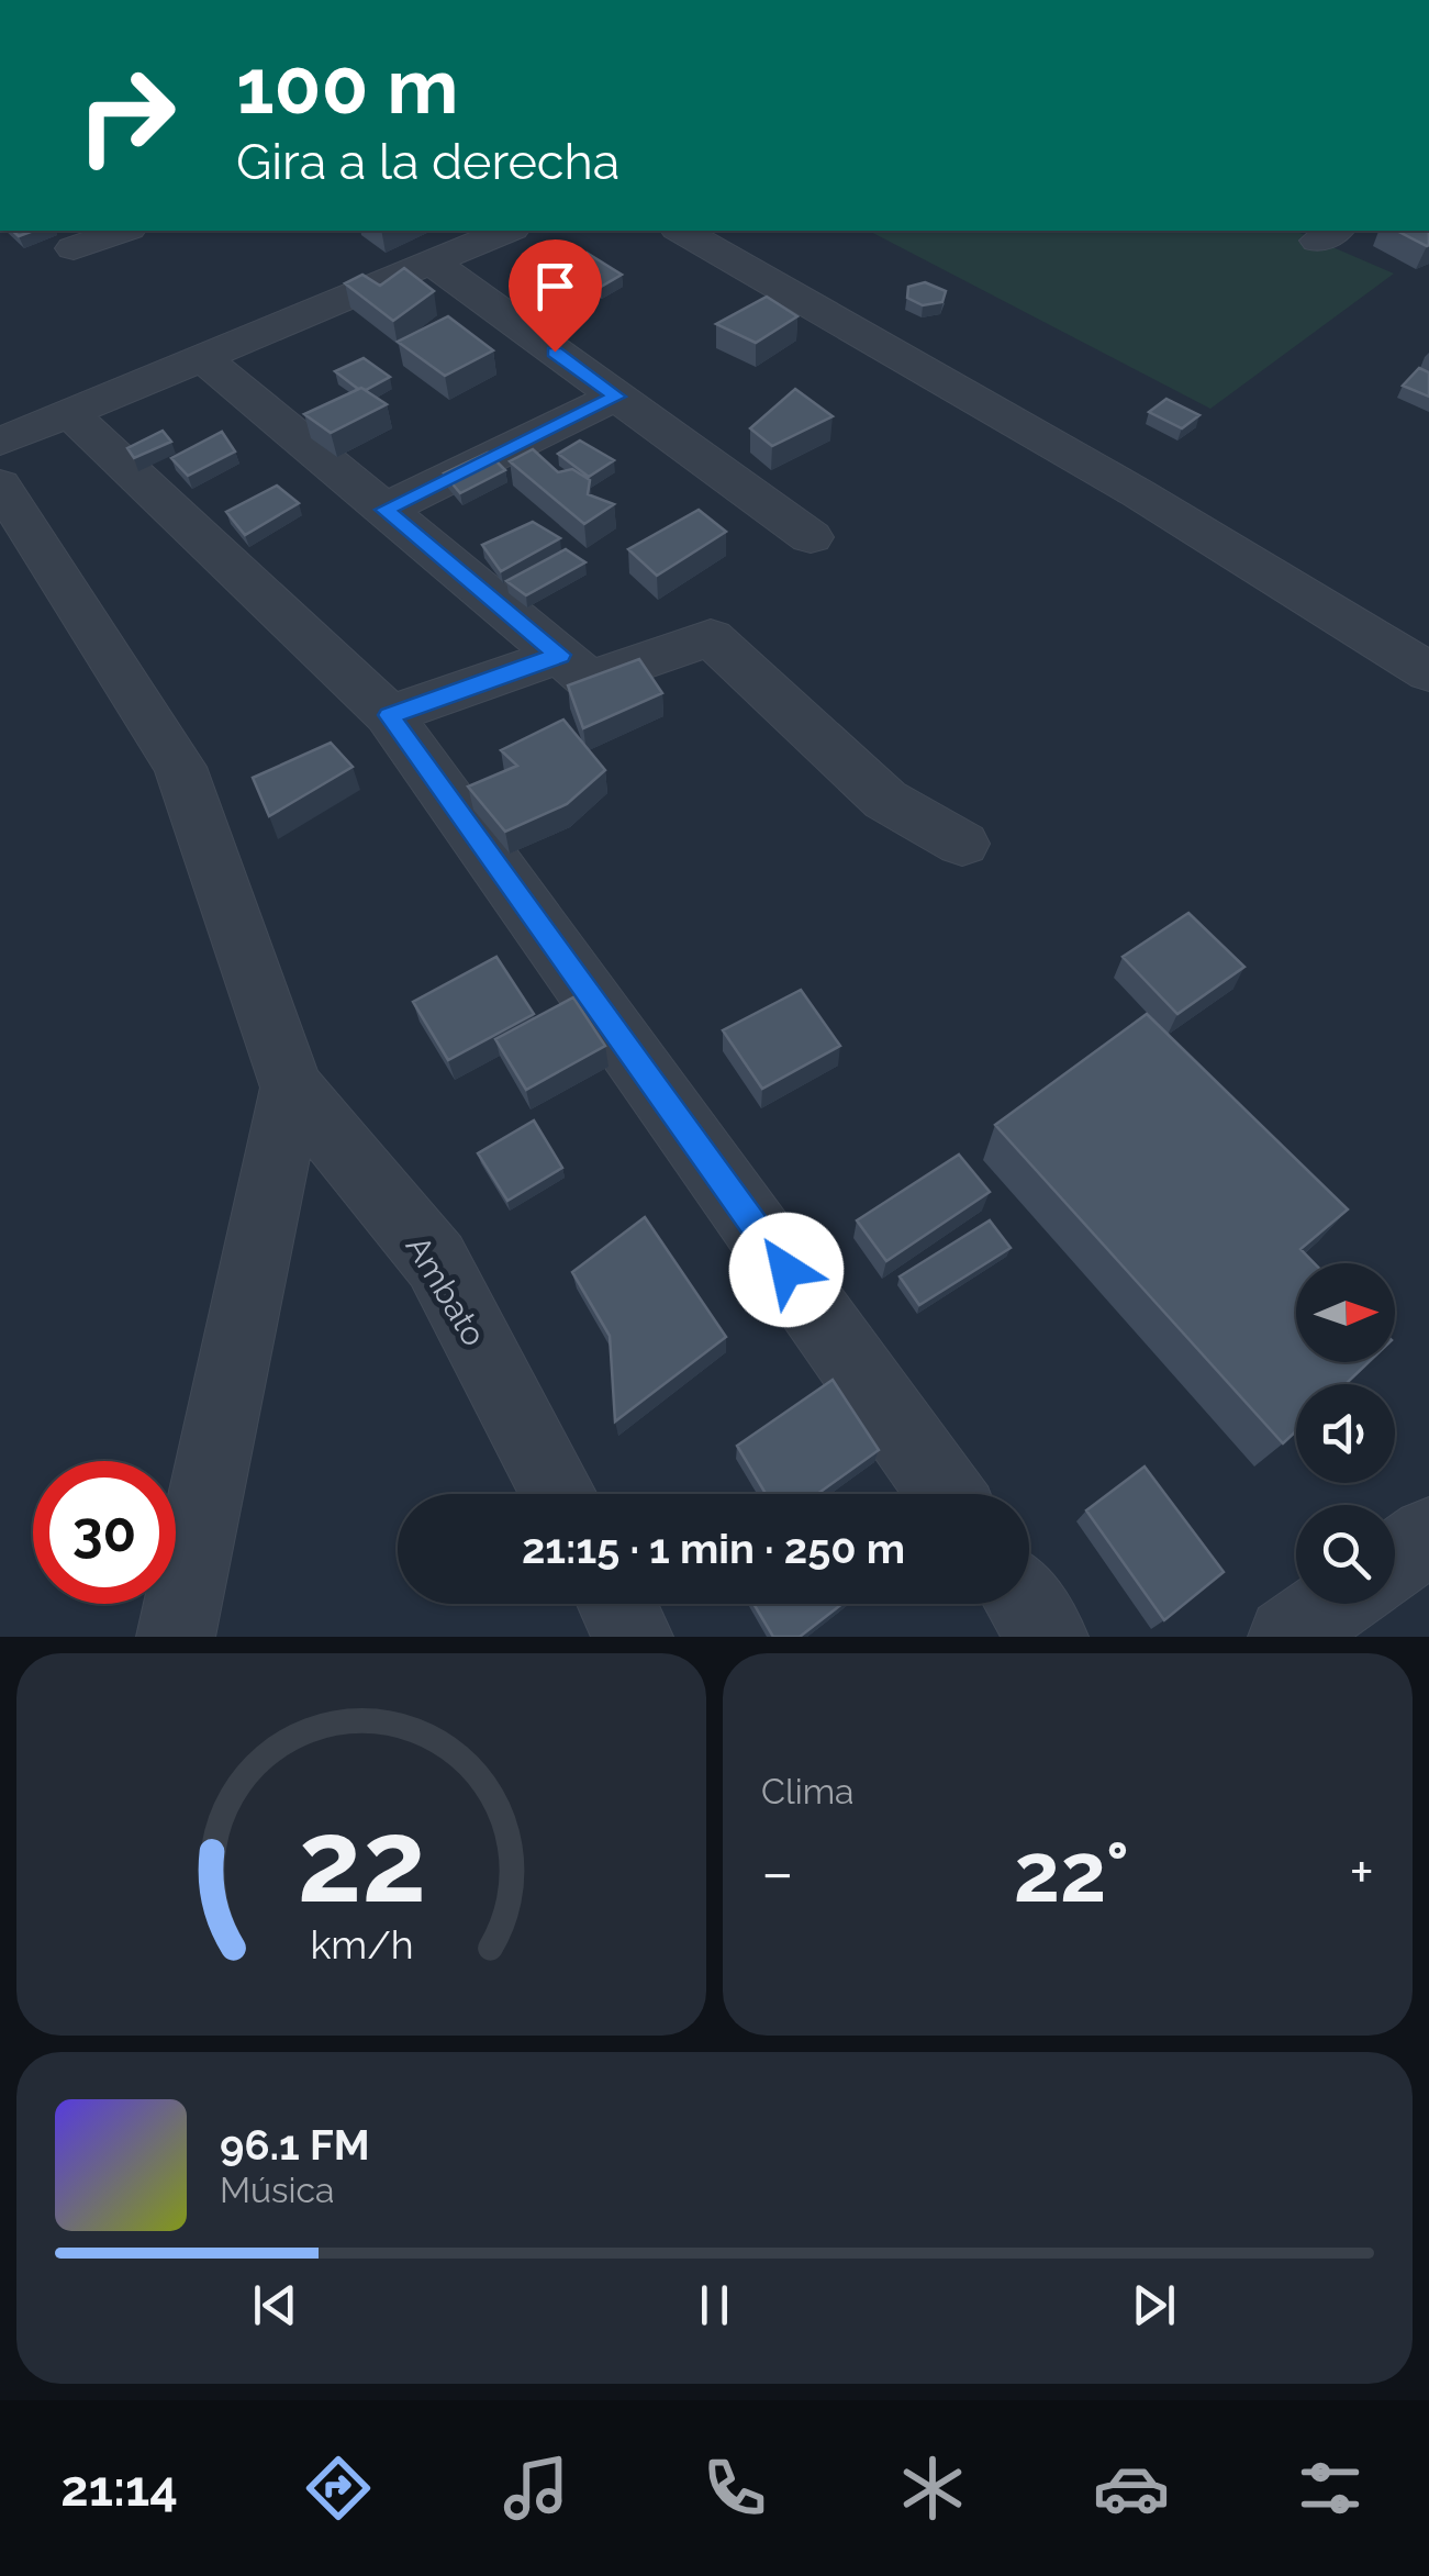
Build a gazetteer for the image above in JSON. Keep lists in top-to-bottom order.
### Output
{
  "streets": {
    "street": ["Ambato"]
  },
  "north": "right",
  "page": {
    "turn": ["100 m", "Gira a la derecha"],
    "limit": "30",
    "trip": "21:15 · 1 min · 250 m",
    "tile": "Clima",
    "heat": ["−", "22°", "+"],
    "song": ["96.1 FM", "Música"],
    "tabs": "21:14",
    "gauge": ["22", "km/h"]
  }
}
